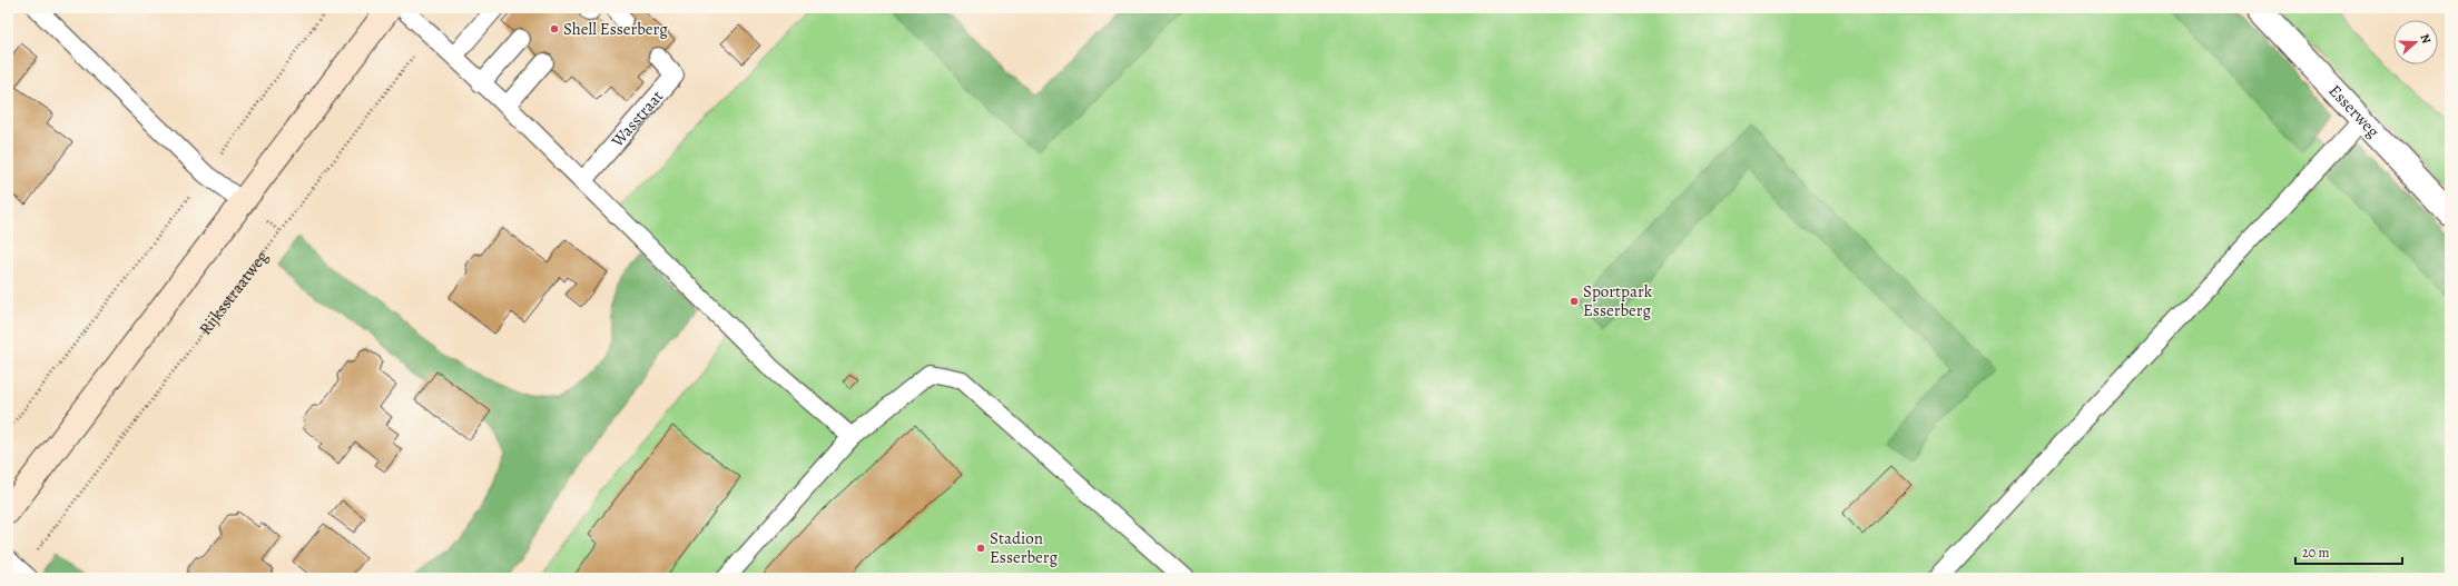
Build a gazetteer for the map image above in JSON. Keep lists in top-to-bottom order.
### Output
{
  "streets": {
    "street": ["Esserweg"],
    "lane": ["Wasstraat"],
    "path": ["Rijksstraatweg"]
  },
  "places": ["Shell Esserberg", "Sportpark Esserberg", "Stadion Esserberg"],
  "scale_bar": "20 m",
  "north": "right"
}
